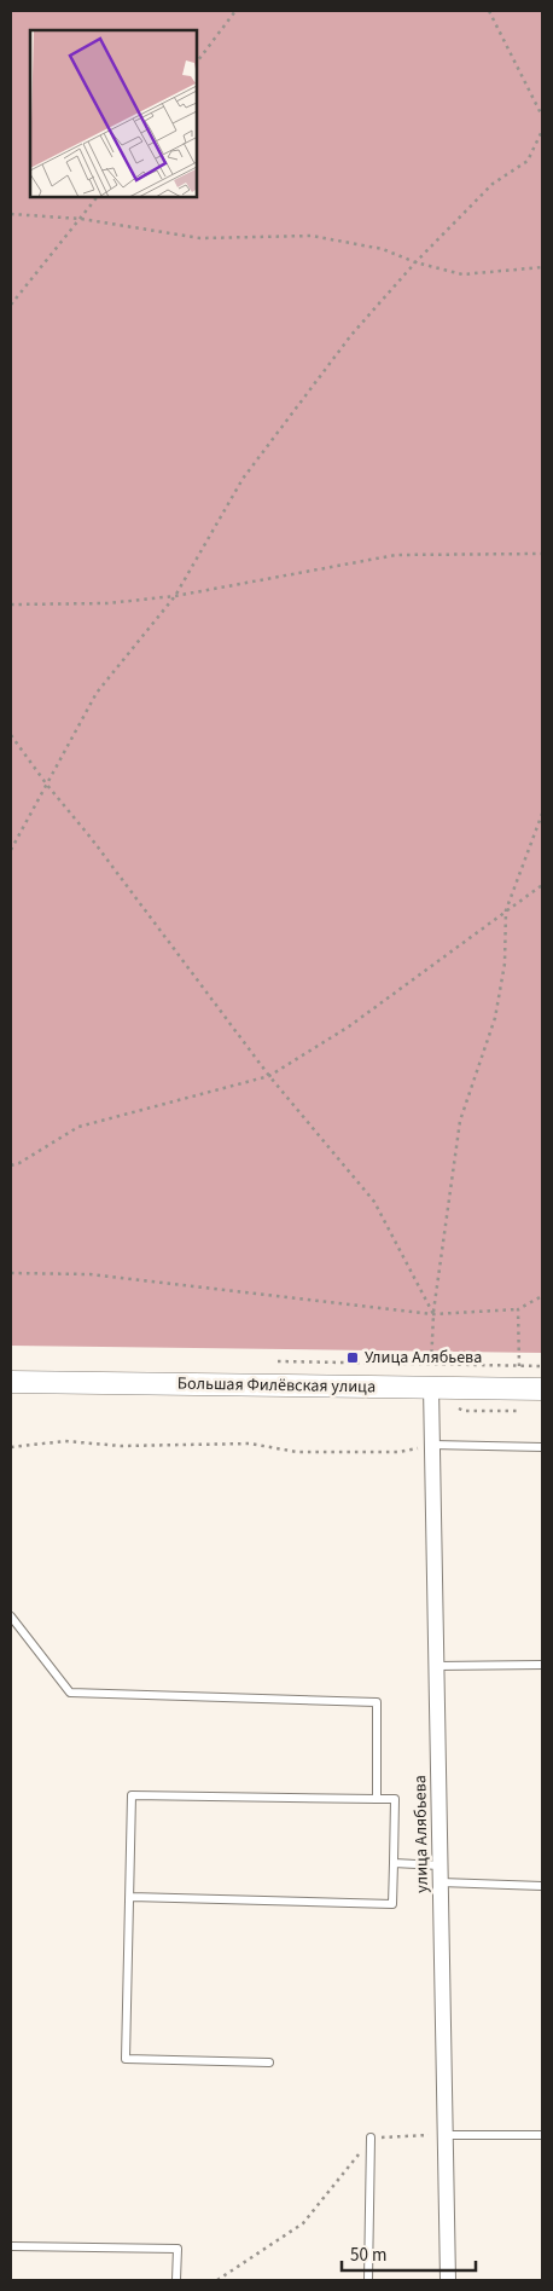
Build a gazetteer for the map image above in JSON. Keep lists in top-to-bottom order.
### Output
{
  "streets": {
    "main road": ["Большая Филёвская улица"],
    "street": ["улица Алябьева"]
  },
  "crossings": [
    ["Большая Филёвская улица", "улица Алябьева"]
  ],
  "places": {
    "transit": ["Улица Алябьева"]
  },
  "scale_bar": "50 m"
}
